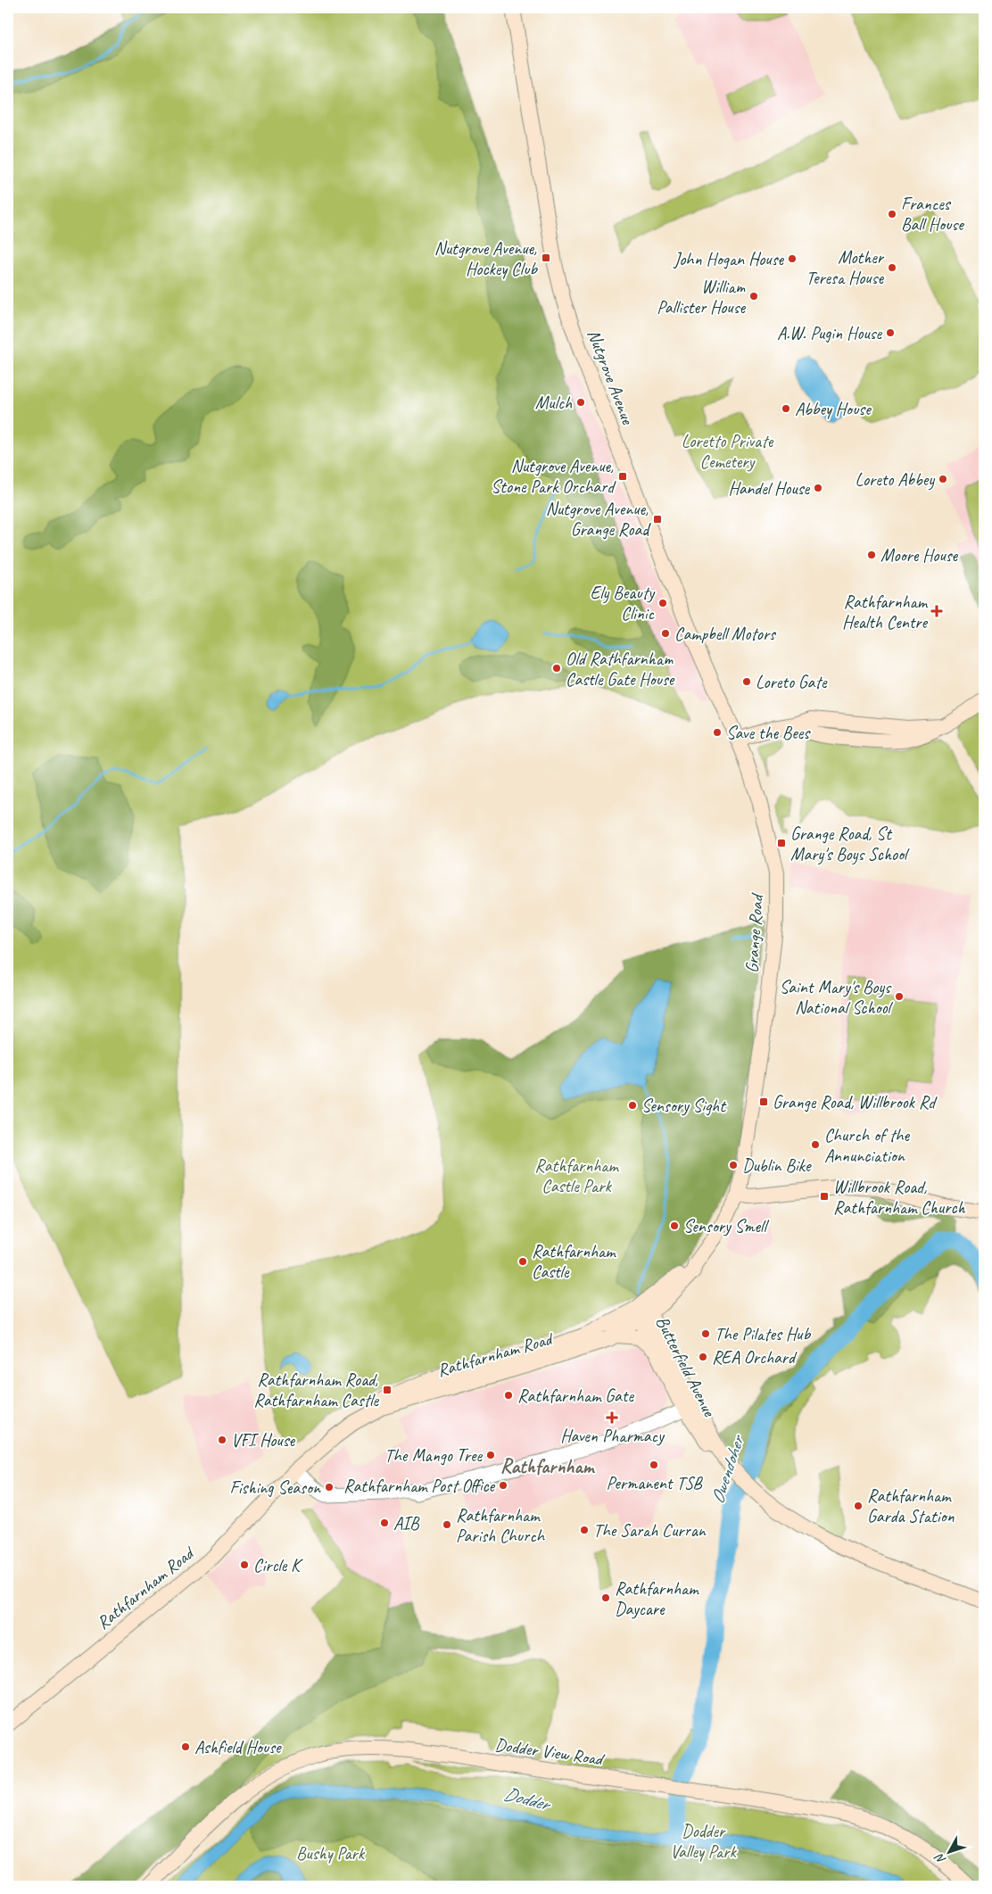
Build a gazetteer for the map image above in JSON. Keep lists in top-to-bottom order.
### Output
{
  "streets": {
    "main road": [
      "Nutgrove Avenue",
      "Grange Road",
      "Rathfarnham Road",
      "Butterfield Avenue",
      "Dodder View Road"
    ]
  },
  "crossings": [
    ["Nutgrove Avenue", "Grange Road"],
    ["Grange Road", "Rathfarnham Road"],
    ["Rathfarnham Road", "Butterfield Avenue"]
  ],
  "districts": ["Rathfarnham"],
  "water": ["Owendoher", "Dodder"],
  "parks": [
    "Loretto Private Cemetery",
    "Rathfarnham Castle Park",
    "Dodder Valley Park",
    "Bushy Park"
  ],
  "places": {
    "other": [
      "Frances Ball House",
      "John Hogan House",
      "Mother Teresa House",
      "William Pallister House",
      "A.W. Pugin House",
      "Mulch",
      "Abbey House",
      "Loreto Abbey",
      "Handel House",
      "Moore House",
      "Ely Beauty Clinic",
      "Campbell Motors",
      "Old Rathfarnham Castle Gate House",
      "Loreto Gate",
      "Save the Bees",
      "Saint Mary's Boys National School",
      "Sensory Sight",
      "Church of the Annunciation",
      "Dublin Bike",
      "Sensory Smell",
      "Rathfarnham Castle",
      "The Pilates Hub",
      "REA Orchard",
      "Rathfarnham Gate",
      "VFI House",
      "The Mango Tree",
      "Permanent TSB",
      "Rathfarnham Post Office",
      "Fishing Season",
      "Rathfarnham Garda Station",
      "AIB",
      "Rathfarnham Parish Church",
      "The Sarah Curran",
      "Circle K",
      "Rathfarnham Daycare",
      "Ashfield House"
    ],
    "transit": [
      "Nutgrove Avenue, Hockey Club",
      "Nutgrove Avenue, Stone Park Orchard",
      "Nutgrove Avenue, Grange Road",
      "Grange Road, St Mary's Boys School",
      "Grange Road, Willbrook Rd",
      "Willbrook Road, Rathfarnham Church",
      "Rathfarnham Road, Rathfarnham Castle"
    ],
    "health": ["Rathfarnham Health Centre", "Haven Pharmacy"]
  },
  "north": "bottom left"
}
